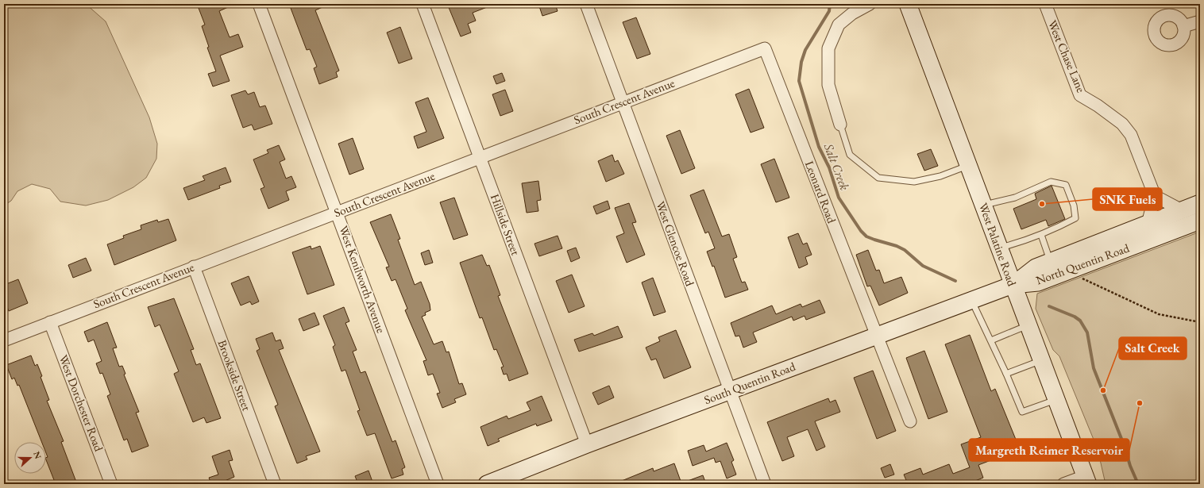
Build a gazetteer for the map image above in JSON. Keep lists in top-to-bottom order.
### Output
{
  "streets": {
    "main road": ["West Palatine Road", "North Quentin Road", "South Quentin Road"],
    "street": [
      "West Chase Lane",
      "South Crescent Avenue",
      "Leonard Road",
      "Hillside Street",
      "West Glencoe Road",
      "West Kenilworth Avenue",
      "Brookside Street",
      "West Dorchester Road"
    ]
  },
  "crossings": [
    ["South Crescent Avenue", "Leonard Road"],
    ["South Crescent Avenue", "Hillside Street"],
    ["South Crescent Avenue", "West Glencoe Road"],
    ["South Crescent Avenue", "West Kenilworth Avenue"],
    ["South Crescent Avenue", "Brookside Street"],
    ["South Crescent Avenue", "West Dorchester Road"],
    ["Leonard Road", "South Quentin Road"],
    ["Hillside Street", "South Quentin Road"],
    ["West Glencoe Road", "South Quentin Road"],
    ["West Palatine Road", "North Quentin Road"],
    ["West Palatine Road", "South Quentin Road"],
    ["North Quentin Road", "South Quentin Road"]
  ],
  "water": ["Salt Creek"],
  "places": ["SNK Fuels", "Salt Creek", "Margreth Reimer Reservoir"],
  "north": "right"
}
